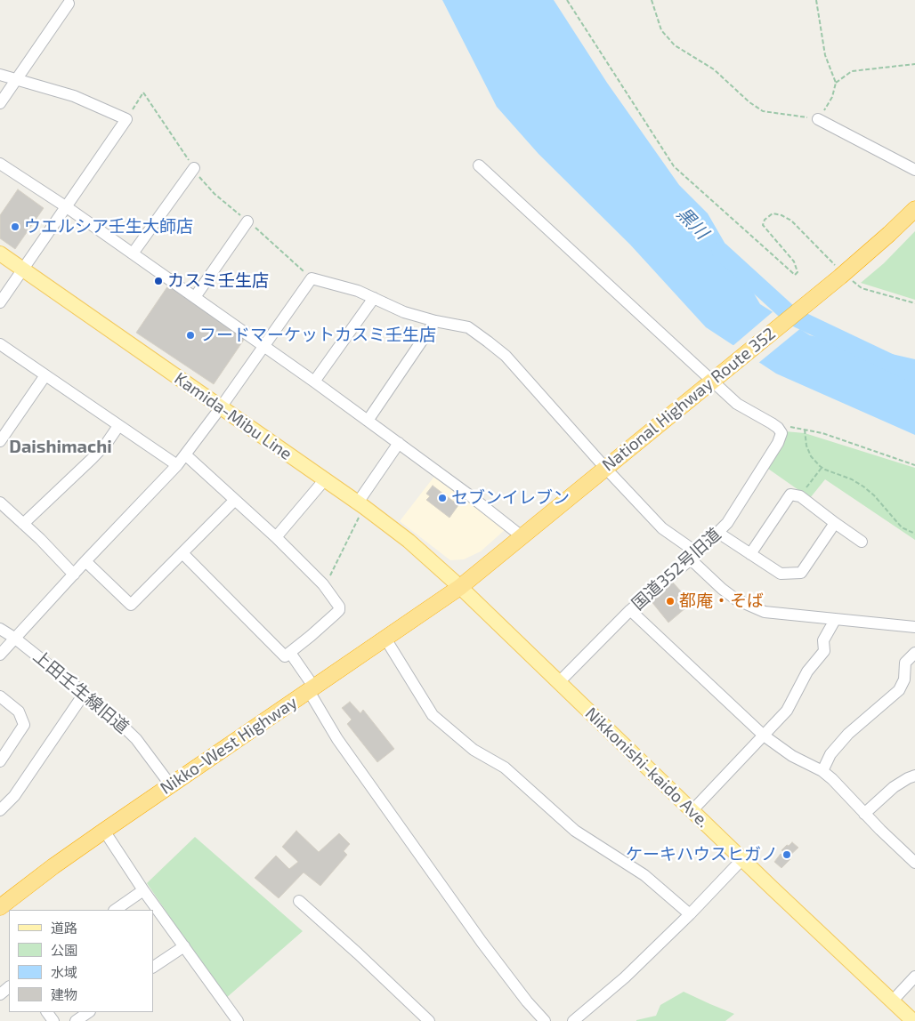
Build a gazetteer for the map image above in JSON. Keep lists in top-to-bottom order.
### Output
{
  "streets": {
    "highway": ["National Highway Route 352", "Nikko-West Highway"],
    "main road": ["Kamida-Mibu Line", "Nikkonishi-kaido Ave."],
    "street": ["国道352号旧道", "上田壬生線旧道"]
  },
  "crossings": [
    ["National Highway Route 352", "Kamida-Mibu Line"],
    ["National Highway Route 352", "Nikko-West Highway"],
    ["National Highway Route 352", "Nikkonishi-kaido Ave."],
    ["Kamida-Mibu Line", "Nikko-West Highway"],
    ["Kamida-Mibu Line", "Nikkonishi-kaido Ave."],
    ["国道352号旧道", "Nikkonishi-kaido Ave."],
    ["上田壬生線旧道", "Nikko-West Highway"],
    ["Nikko-West Highway", "Nikkonishi-kaido Ave."]
  ],
  "districts": ["Daishimachi"],
  "water": ["黒川"],
  "places": [
    "ウエルシア壬生大師店",
    "カスミ壬生店",
    "フードマーケットカスミ壬生店",
    "セブンイレブン",
    "都庵・そば",
    "ケーキハウスヒガノ"
  ],
  "legend": [
    "道路",
    "公園",
    "水域",
    "建物"
  ]
}
